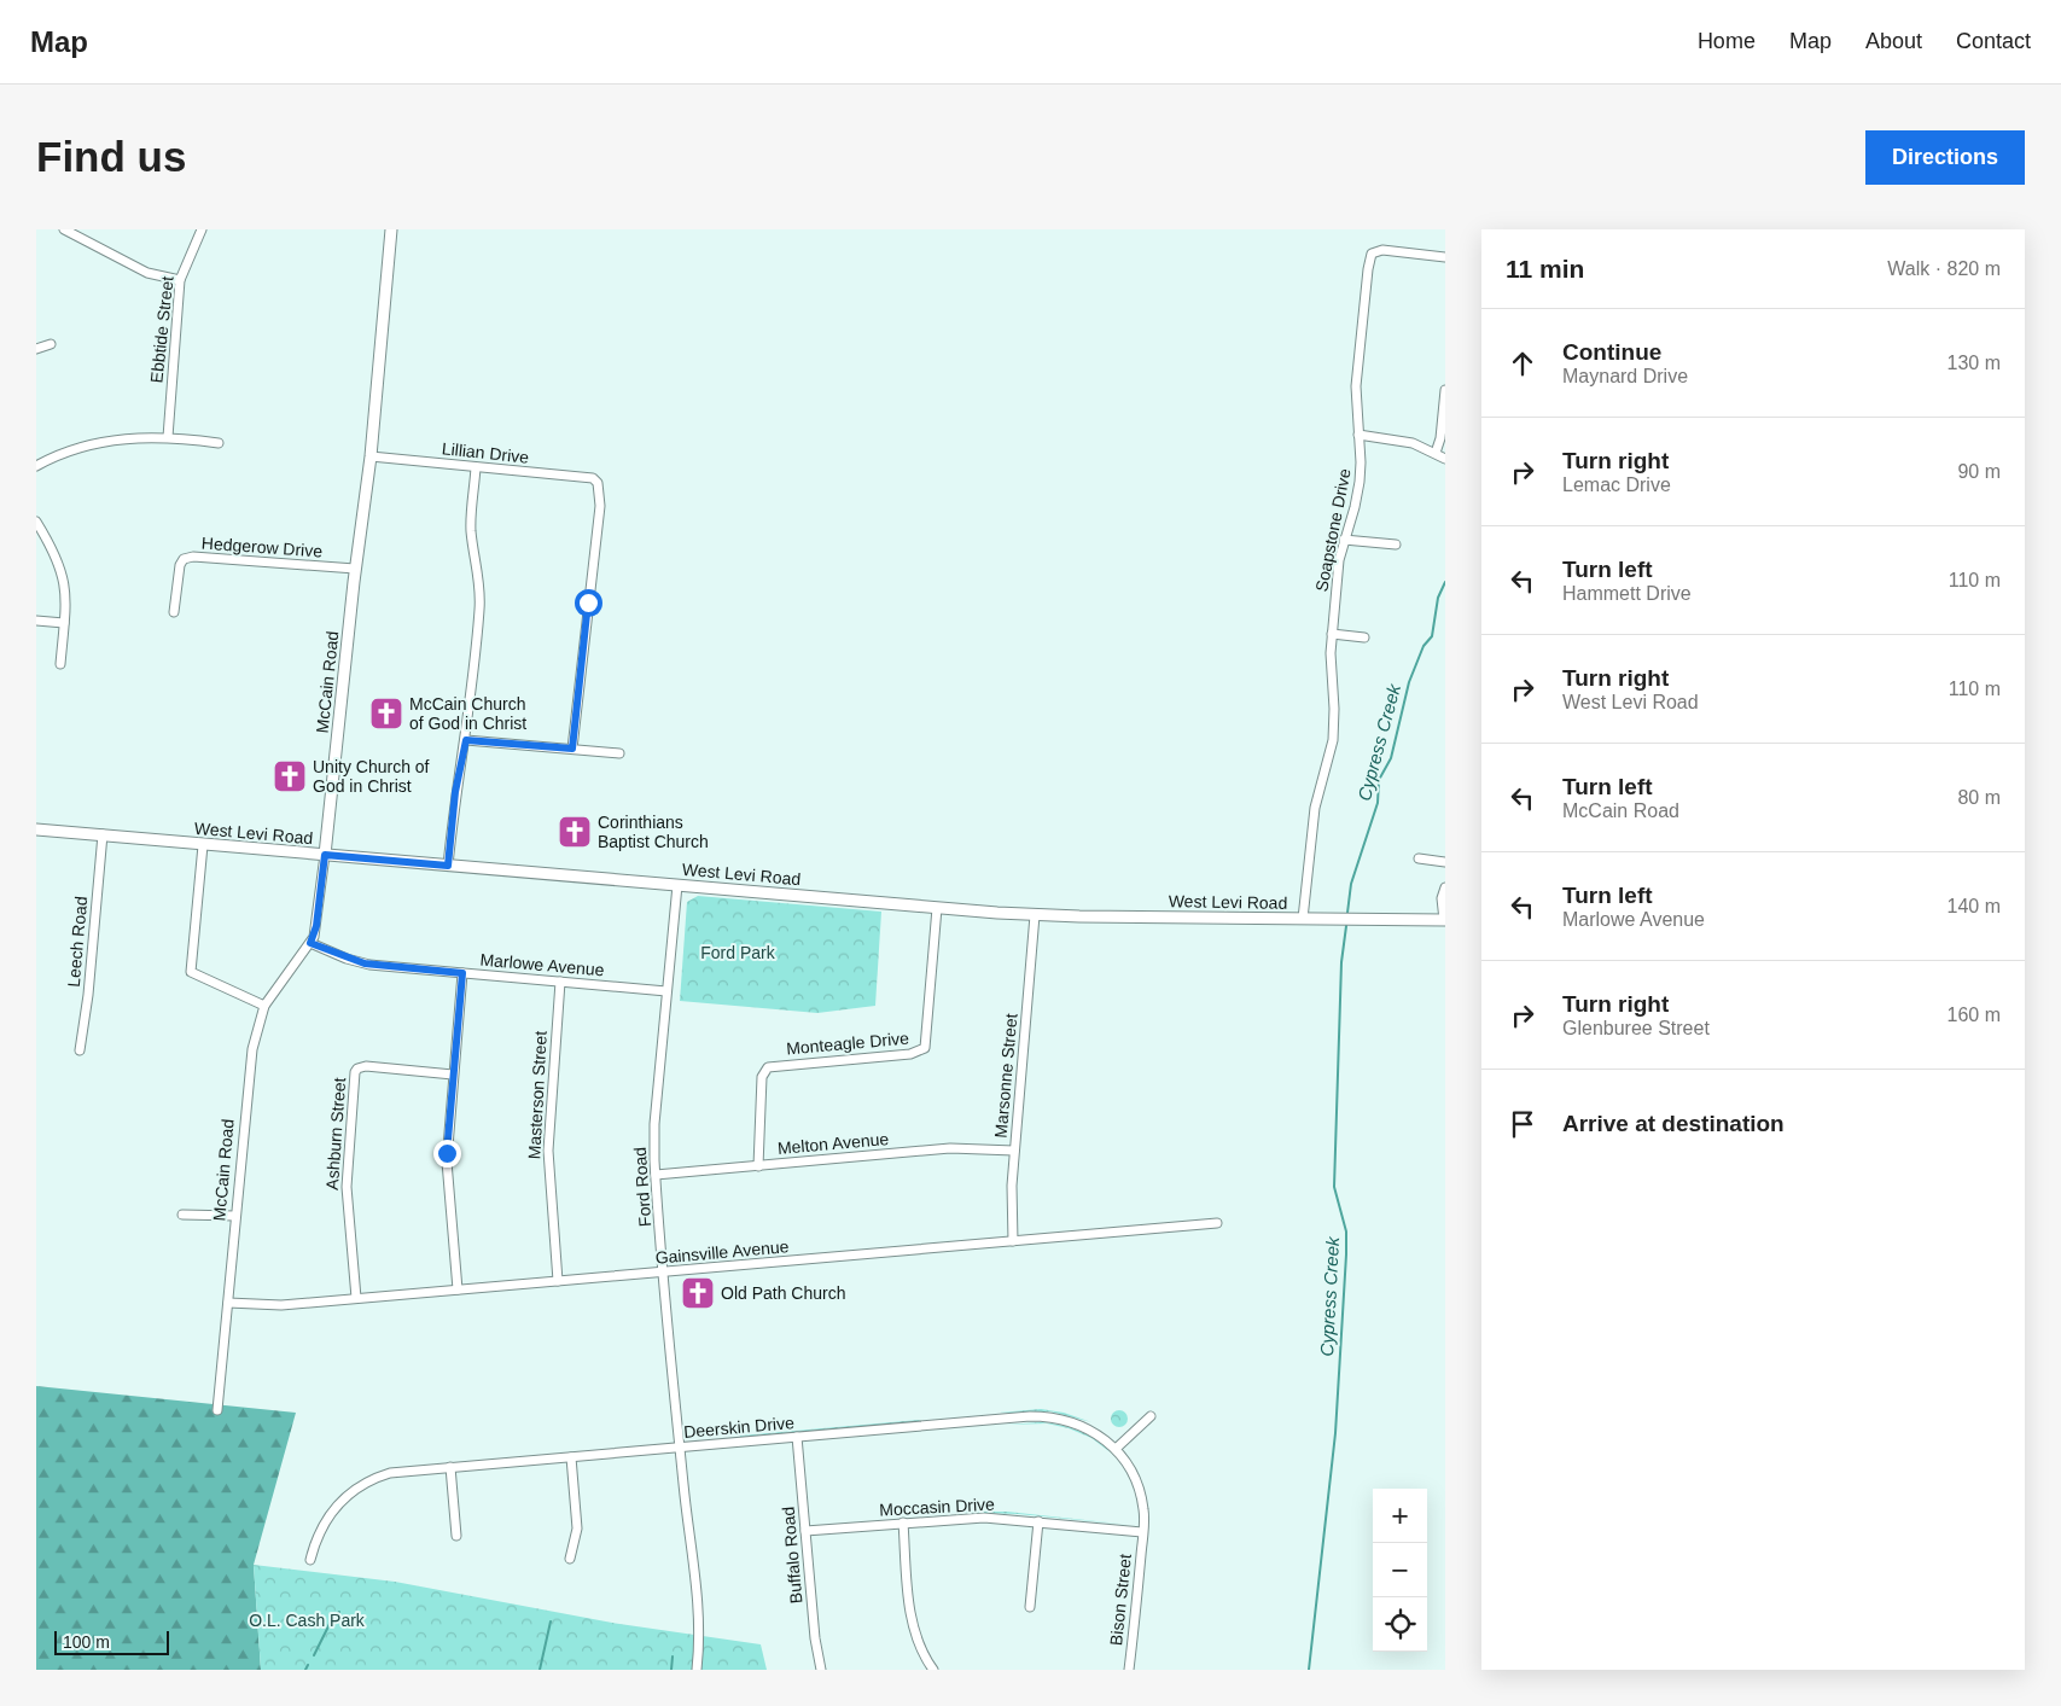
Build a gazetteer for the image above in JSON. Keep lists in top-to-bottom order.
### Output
{
  "streets": {
    "street": [
      "Ebbtide Street",
      "Lillian Drive",
      "Soapstone Drive",
      "Hedgerow Drive",
      "McCain Road",
      "West Levi Road",
      "Leech Road",
      "Marlowe Avenue",
      "Monteagle Drive",
      "Marsonne Street",
      "Masterson Street",
      "Ashburn Street",
      "Melton Avenue",
      "Ford Road",
      "Gainsville Avenue",
      "Deerskin Drive",
      "Moccasin Drive",
      "Buffalo Road",
      "Bison Street"
    ]
  },
  "crossings": [
    ["Lillian Drive", "McCain Road"],
    ["Soapstone Drive", "West Levi Road"],
    ["Hedgerow Drive", "McCain Road"],
    ["McCain Road", "West Levi Road"],
    ["McCain Road", "Marlowe Avenue"],
    ["McCain Road", "Gainsville Avenue"],
    ["West Levi Road", "Leech Road"],
    ["West Levi Road", "Monteagle Drive"],
    ["West Levi Road", "Marsonne Street"],
    ["West Levi Road", "Ford Road"],
    ["Marlowe Avenue", "Masterson Street"],
    ["Marlowe Avenue", "Ford Road"],
    ["Monteagle Drive", "Melton Avenue"],
    ["Marsonne Street", "Melton Avenue"],
    ["Marsonne Street", "Gainsville Avenue"],
    ["Masterson Street", "Gainsville Avenue"],
    ["Ashburn Street", "Gainsville Avenue"],
    ["Melton Avenue", "Ford Road"],
    ["Ford Road", "Gainsville Avenue"],
    ["Ford Road", "Deerskin Drive"],
    ["Deerskin Drive", "Moccasin Drive"],
    ["Deerskin Drive", "Buffalo Road"],
    ["Deerskin Drive", "Bison Street"],
    ["Moccasin Drive", "Buffalo Road"],
    ["Moccasin Drive", "Bison Street"]
  ],
  "water": ["Cypress Creek"],
  "parks": ["Ford Park", "O.L. Cash Park"],
  "places": {
    "church": [
      "McCain Church of God in Christ",
      "Unity Church of God in Christ",
      "Corinthians Baptist Church",
      "Old Path Church"
    ]
  },
  "scale_bar": "100 m",
  "page": {
    "header": "Map",
    "nav": [
      "Home",
      "Map",
      "About",
      "Contact"
    ],
    "buttons": "Directions",
    "title": "Find us",
    "heading": ["11 min", "Walk · 820 m"],
    "list": [
      ["Continue", "Maynard Drive", "130 m"],
      ["Turn right", "Lemac Drive", "90 m"],
      ["Turn left", "Hammett Drive", "110 m"],
      ["Turn right", "West Levi Road", "110 m"],
      ["Turn left", "McCain Road", "80 m"],
      ["Turn left", "Marlowe Avenue", "140 m"],
      ["Turn right", "Glenburee Street", "160 m"],
      "Arrive at destination"
    ],
    "map_buttons": ["+", "−"],
    "scale": "100 m"
  }
}
